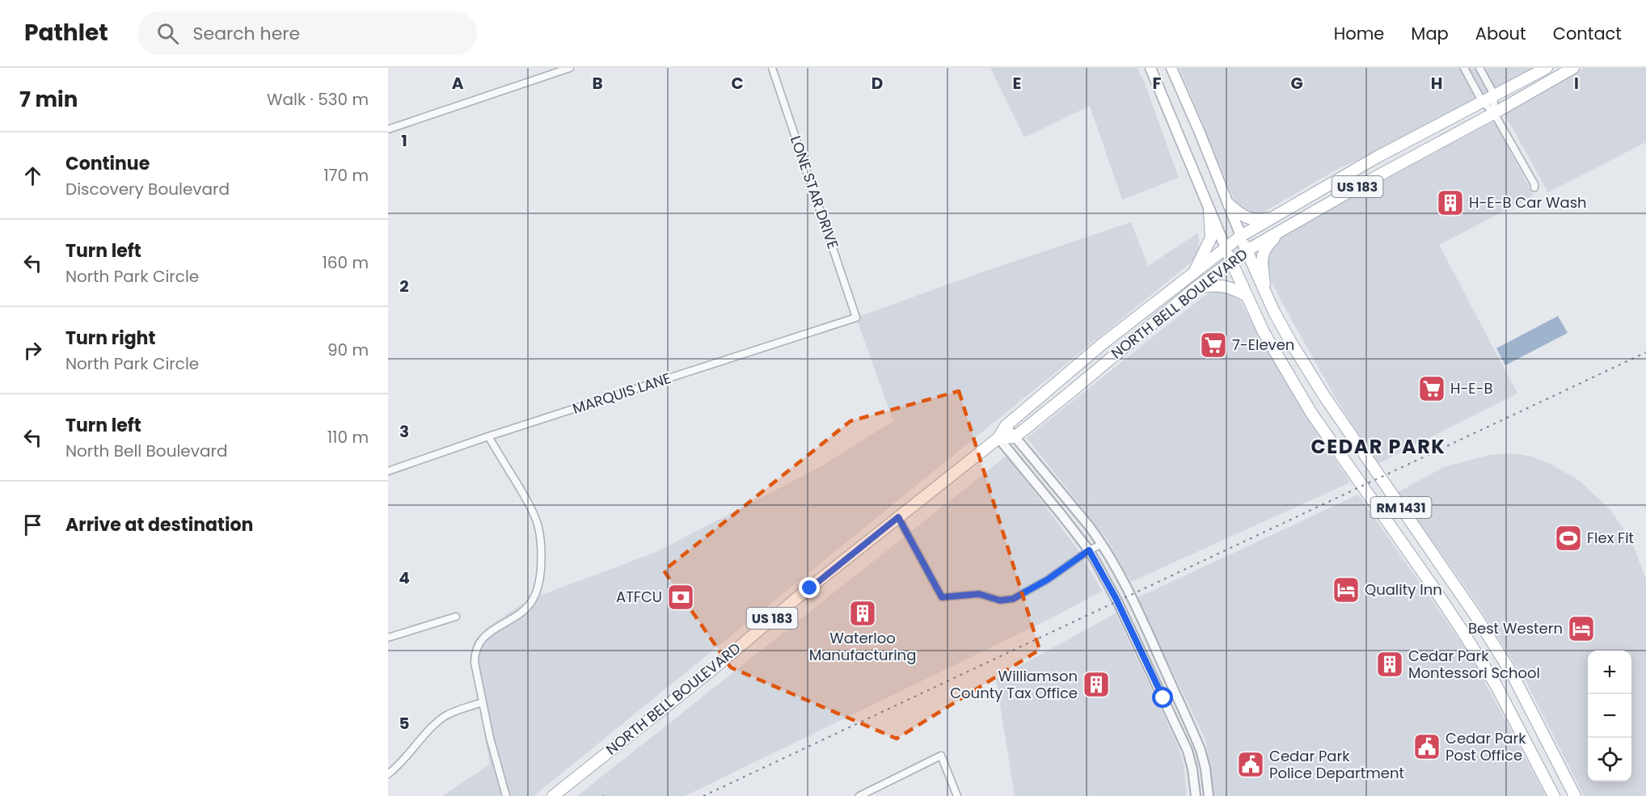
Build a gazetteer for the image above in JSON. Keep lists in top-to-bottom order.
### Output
{
  "streets": {
    "main road": ["US 183", "NORTH BELL BOULEVARD", "RM 1431"],
    "street": ["LONE STAR DRIVE", "MARQUIS LANE"]
  },
  "crossings": [
    ["LONE STAR DRIVE", "MARQUIS LANE"],
    ["NORTH BELL BOULEVARD", "RM 1431"]
  ],
  "districts": ["CEDAR PARK"],
  "places": {
    "building": [
      "H-E-B Car Wash",
      "Waterloo Manufacturing",
      "Cedar Park Montessori School",
      "Williamson County Tax Office"
    ],
    "supermarket": ["7-Eleven", "H-E-B"],
    "sports": ["Flex Fit"],
    "hotel": ["Quality Inn", "Best Western"],
    "bank": ["ATFCU"],
    "public building": ["Cedar Park Post Office", "Cedar Park Police Department"]
  },
  "page": {
    "header": "Pathlet",
    "search": "Search here",
    "nav": [
      "Home",
      "Map",
      "About",
      "Contact"
    ],
    "heading": ["7 min", "Walk · 530 m"],
    "list": [
      ["Continue", "Discovery Boulevard", "170 m"],
      ["Turn left", "North Park Circle", "160 m"],
      ["Turn right", "North Park Circle", "90 m"],
      ["Turn left", "North Bell Boulevard", "110 m"],
      "Arrive at destination"
    ],
    "map_buttons": ["+", "−"]
  },
  "grid": {
    "columns": [
      "A",
      "B",
      "C",
      "D",
      "E",
      "F",
      "G",
      "H",
      "I"
    ],
    "rows": [
      "1",
      "2",
      "3",
      "4",
      "5"
    ]
  }
}
